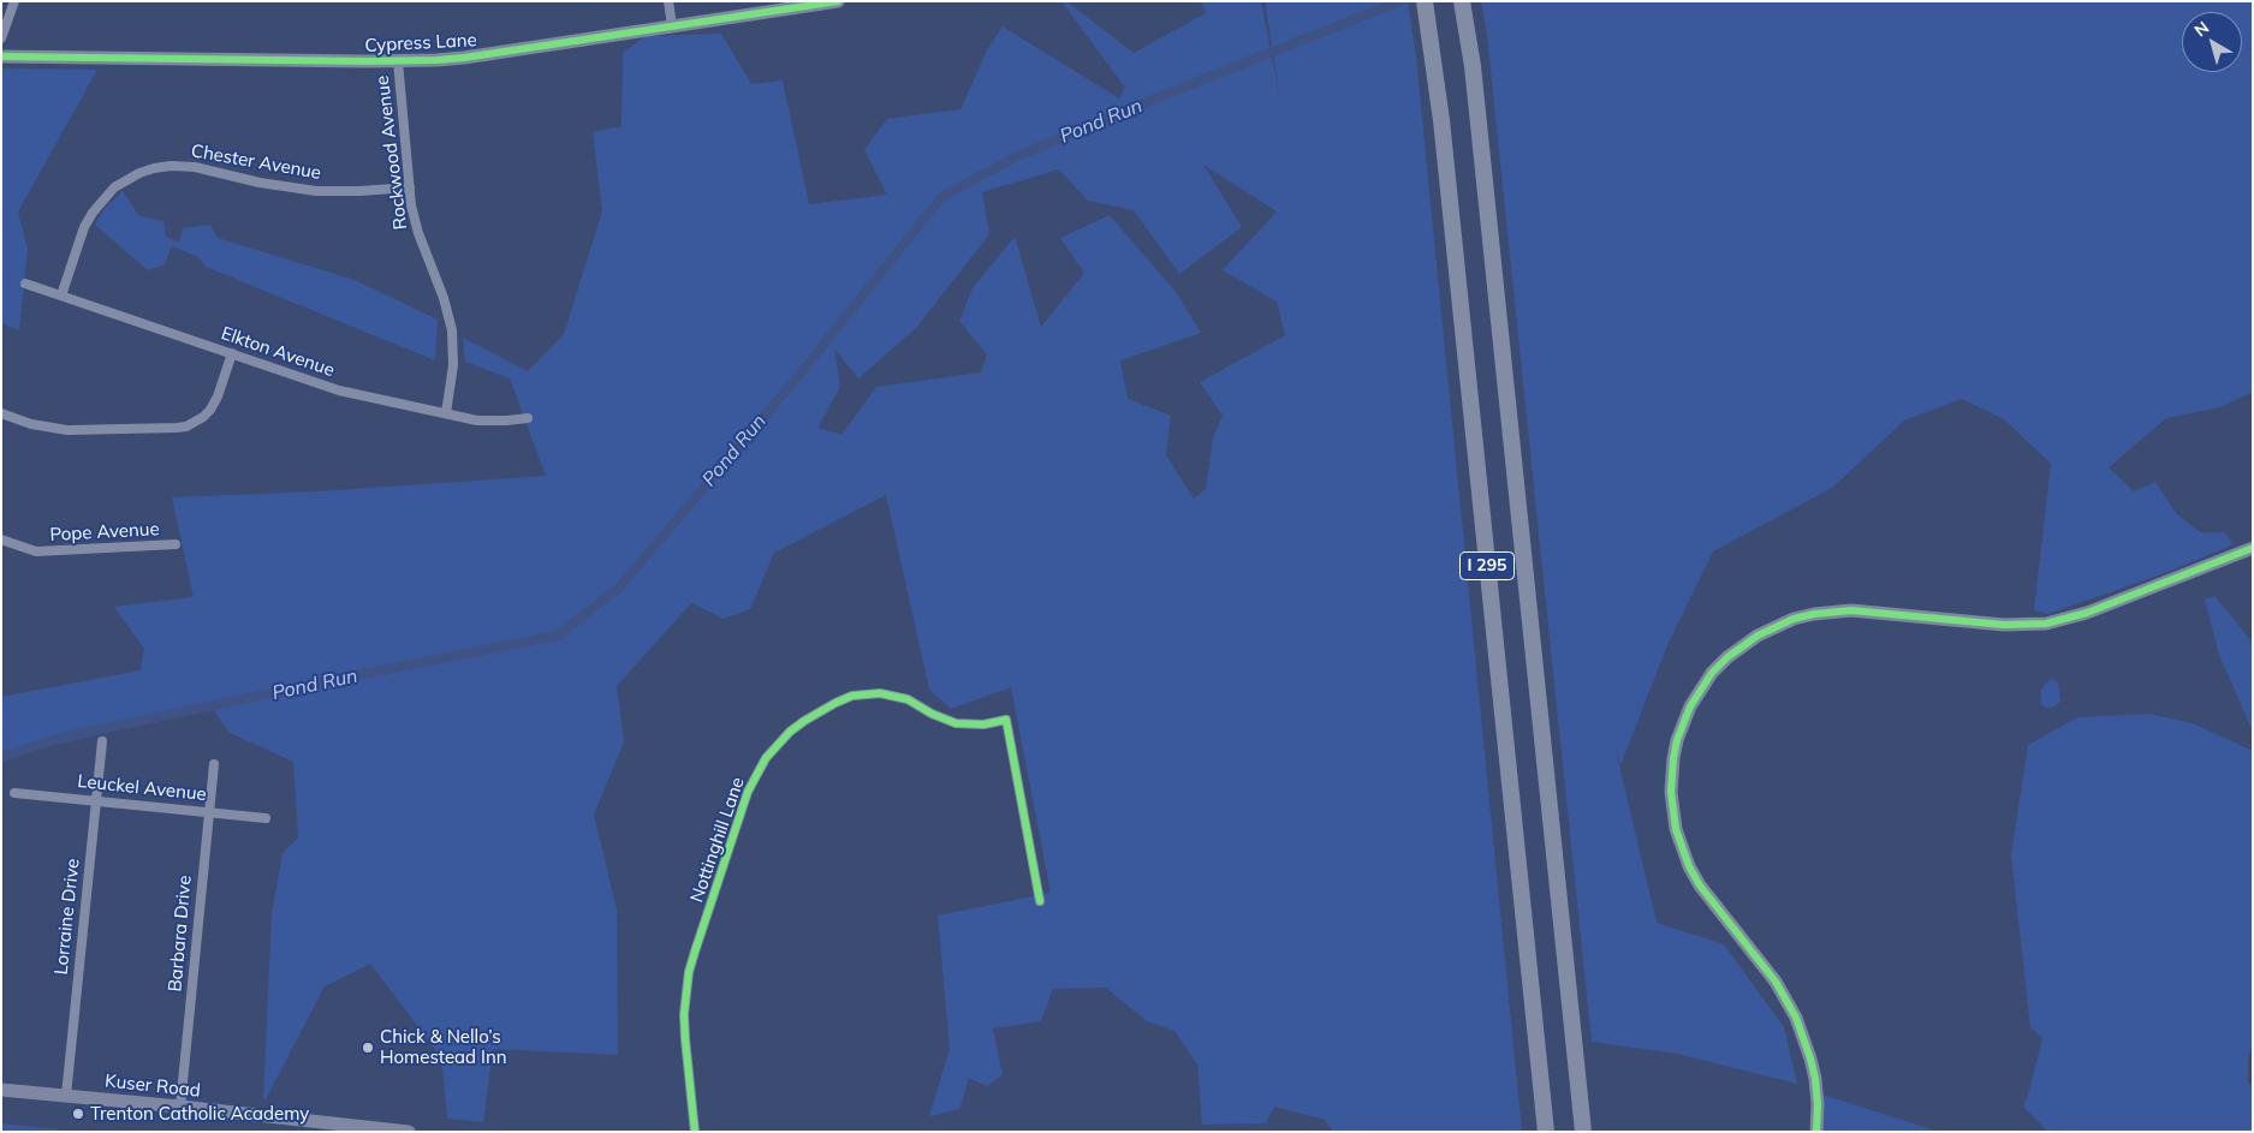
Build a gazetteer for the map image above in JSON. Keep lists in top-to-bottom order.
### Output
{
  "streets": {
    "highway": ["I 295"],
    "street": [
      "Cypress Lane",
      "Rockwood Avenue",
      "Chester Avenue",
      "Elkton Avenue",
      "Pope Avenue",
      "Leuckel Avenue",
      "Nottinghill Lane",
      "Lorraine Drive",
      "Barbara Drive",
      "Kuser Road"
    ]
  },
  "crossings": [
    ["Cypress Lane", "Rockwood Avenue"],
    ["Rockwood Avenue", "Chester Avenue"],
    ["Rockwood Avenue", "Elkton Avenue"],
    ["Chester Avenue", "Elkton Avenue"],
    ["Leuckel Avenue", "Lorraine Drive"],
    ["Leuckel Avenue", "Barbara Drive"],
    ["Lorraine Drive", "Kuser Road"],
    ["Barbara Drive", "Kuser Road"]
  ],
  "water": ["Pond Run"],
  "places": ["Chick & Nello’s Homestead Inn", "Trenton Catholic Academy"],
  "north": "top left"
}
